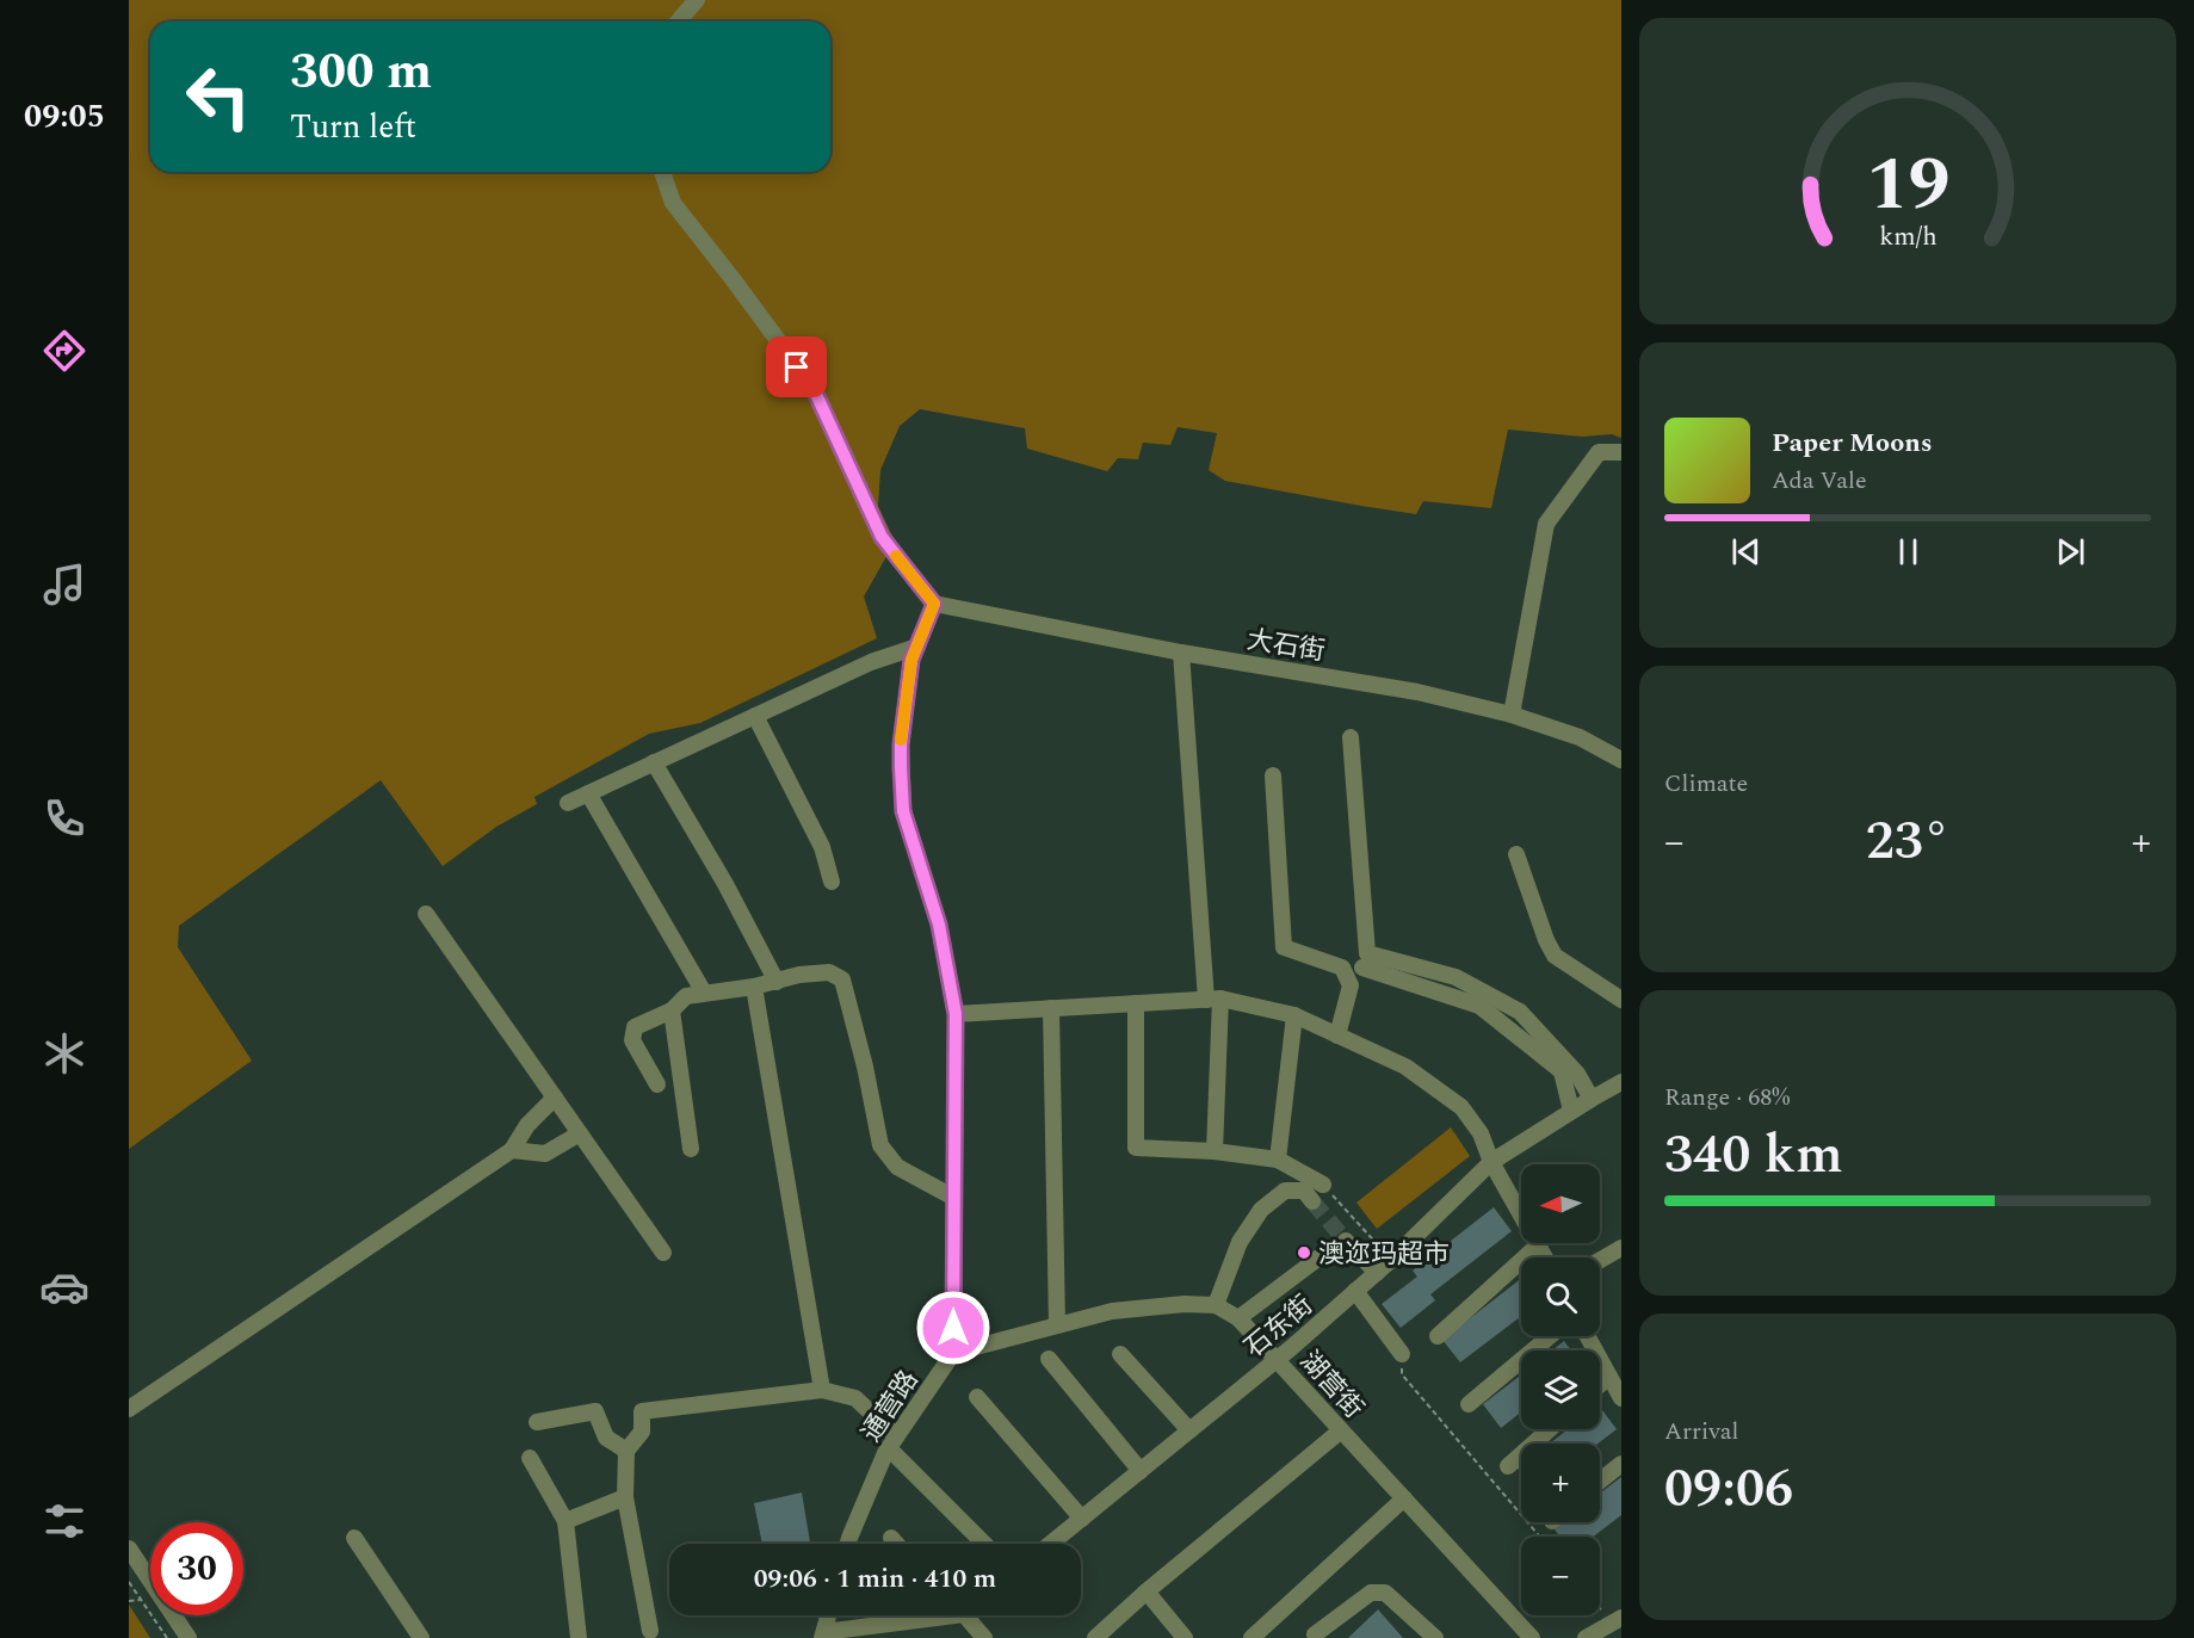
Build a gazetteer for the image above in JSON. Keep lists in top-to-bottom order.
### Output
{
  "streets": {
    "street": [
      "大石街",
      "石东街",
      "湖营街",
      "通营路"
    ]
  },
  "crossings": [
    ["石东街", "湖营街"],
    ["湖营街", "通营路"]
  ],
  "places": ["澳迩玛超市"],
  "north": "left",
  "page": {
    "tabs": "09:05",
    "turn": ["300 m", "Turn left"],
    "song": ["Paper Moons", "Ada Vale"],
    "tile": [
      "Climate",
      ["Range · 68%", "340 km"],
      ["Arrival", "09:06"]
    ],
    "heat": ["−", "23°", "+"],
    "map_buttons": ["+", "−"],
    "limit": "30",
    "trip": "09:06 · 1 min · 410 m",
    "gauge": ["19", "km/h"]
  }
}
